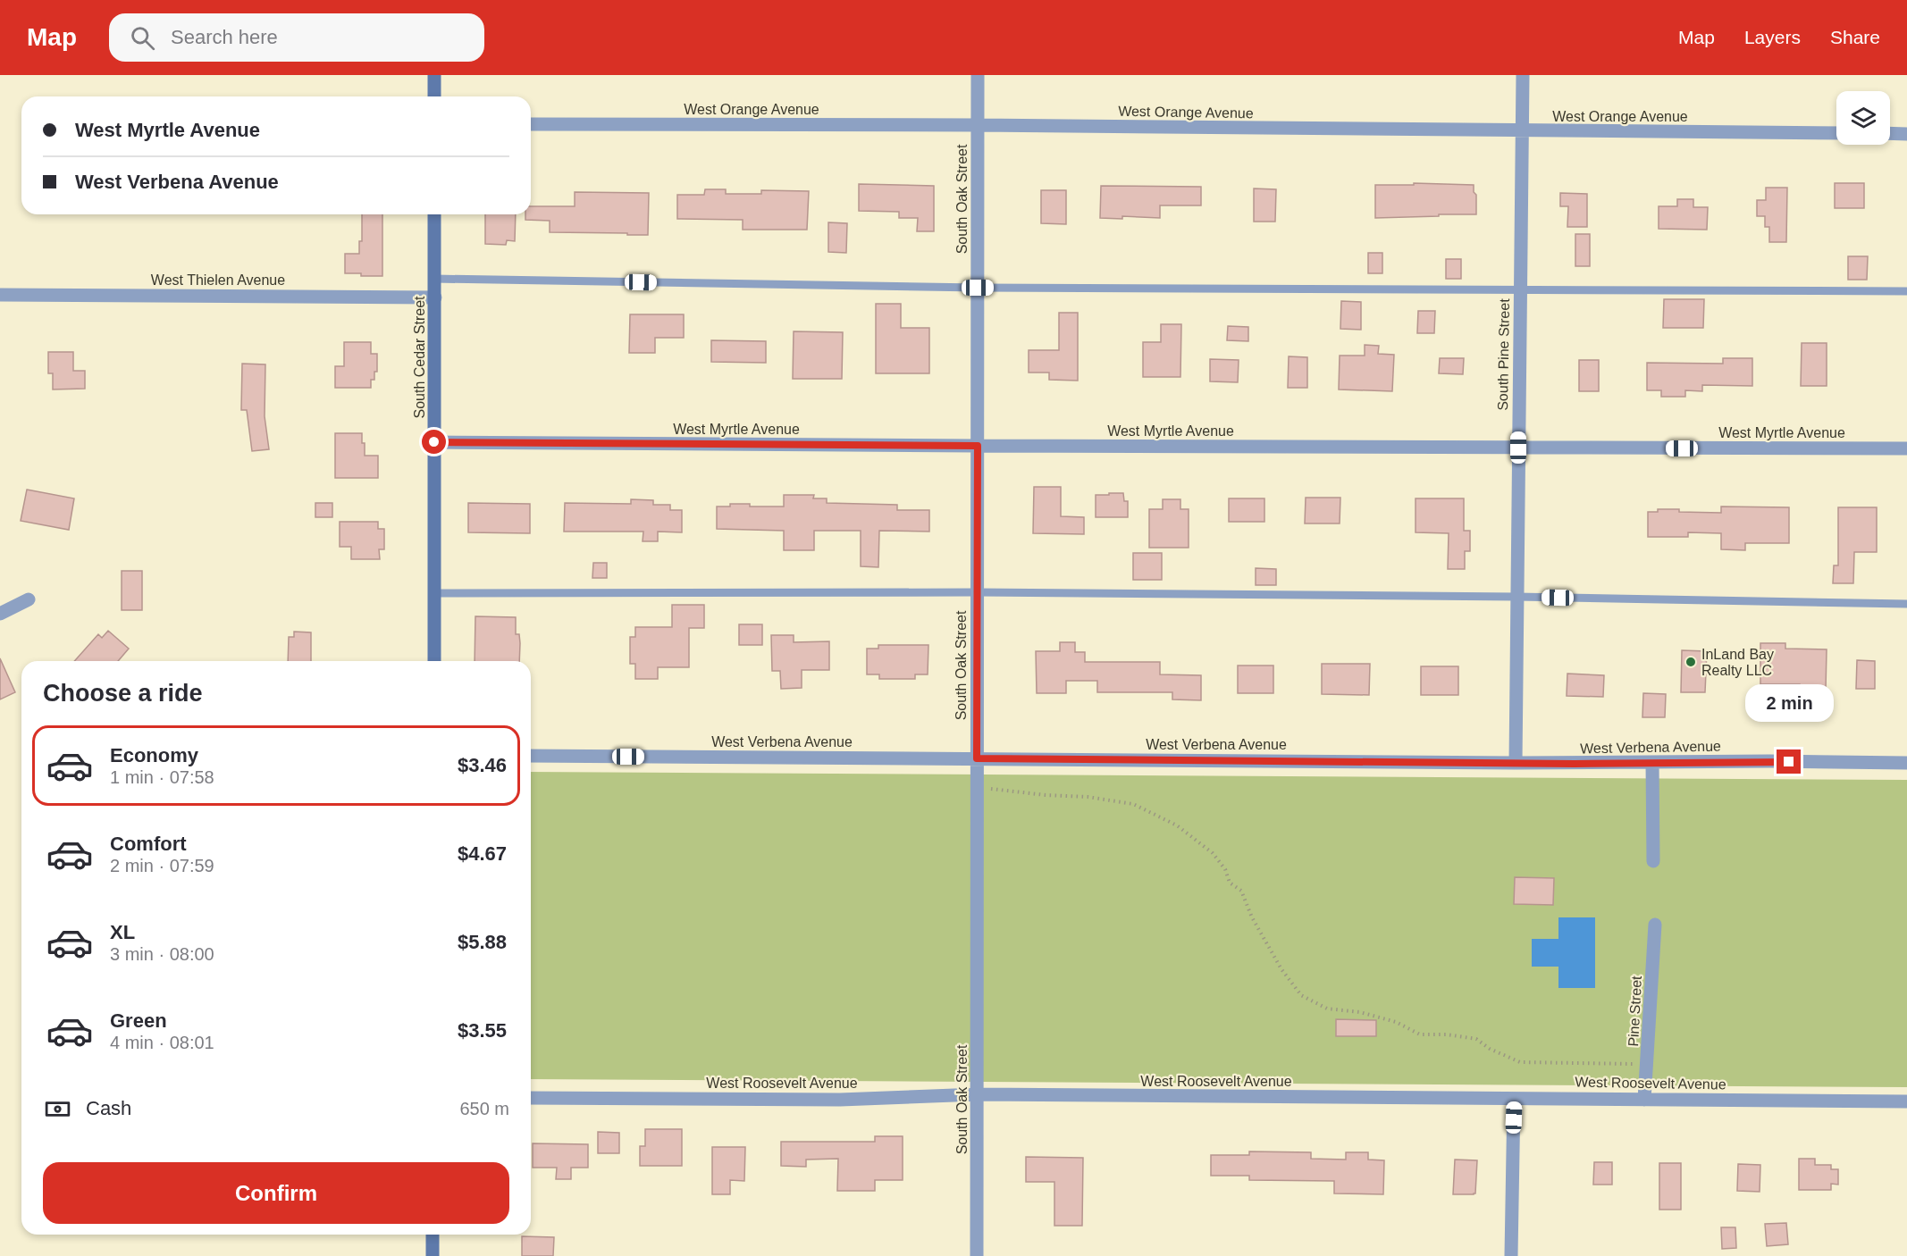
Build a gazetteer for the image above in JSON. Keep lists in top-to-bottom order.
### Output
{
  "streets": {
    "street": [
      "West Orange Avenue",
      "South Oak Street",
      "West Thielen Avenue",
      "South Pine Street",
      "South Cedar Street",
      "West Myrtle Avenue",
      "West Verbena Avenue",
      "Pine Street",
      "West Roosevelt Avenue"
    ]
  },
  "crossings": [
    ["West Orange Avenue", "South Oak Street"],
    ["West Orange Avenue", "South Pine Street"],
    ["South Oak Street", "West Myrtle Avenue"],
    ["South Oak Street", "West Verbena Avenue"],
    ["South Oak Street", "West Roosevelt Avenue"],
    ["West Thielen Avenue", "South Cedar Street"],
    ["South Pine Street", "West Myrtle Avenue"],
    ["South Pine Street", "West Verbena Avenue"],
    ["South Cedar Street", "West Myrtle Avenue"],
    ["Pine Street", "West Roosevelt Avenue"]
  ],
  "places": ["InLand Bay Realty LLC"],
  "page": {
    "header": "Map",
    "search": "Search here",
    "nav": ["Map", "Layers", "Share"],
    "banner": ["West Myrtle Avenue", "West Verbena Avenue"],
    "heading": "Choose a ride",
    "bubble": "2 min",
    "list": [
      {
        "name": "Economy",
        "note": "1 min · 07:58",
        "value": "$3.46"
      },
      {
        "name": "Comfort",
        "note": "2 min · 07:59",
        "value": "$4.67"
      },
      {
        "name": "XL",
        "note": "3 min · 08:00",
        "value": "$5.88"
      },
      {
        "name": "Green",
        "note": "4 min · 08:01",
        "value": "$3.55"
      }
    ],
    "pay": ["Cash", "650 m"],
    "buttons": "Confirm"
  }
}
